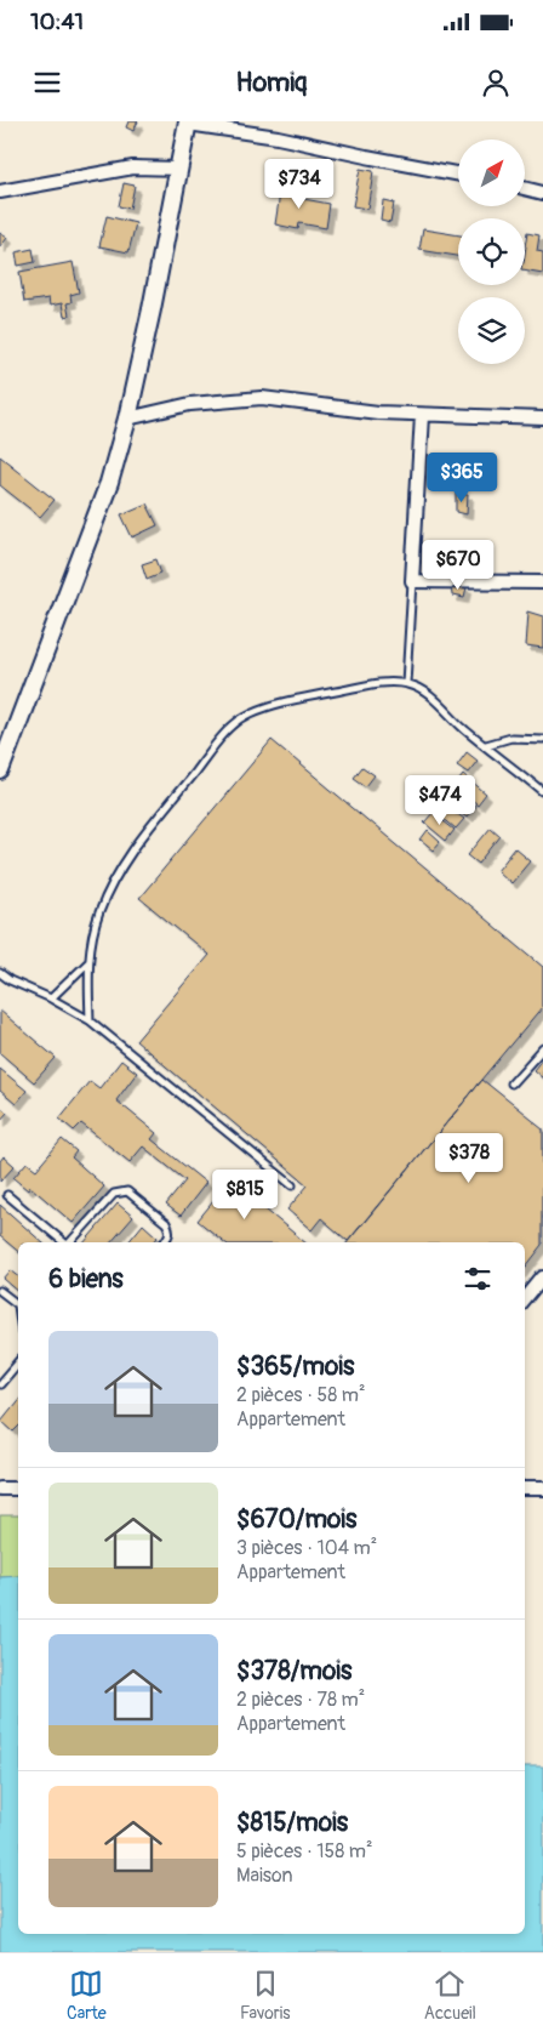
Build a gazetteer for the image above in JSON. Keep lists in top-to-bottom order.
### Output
{
  "north": "top right",
  "page": {
    "status": "10:41",
    "header": "Homiq",
    "price": [
      "$734",
      "$365",
      "$670",
      "$474",
      "$378",
      "$815"
    ],
    "heading": "6 biens",
    "list": [
      {
        "name": "$365/mois",
        "note": "2 pièces · 58 m² · Appartement"
      },
      {
        "name": "$670/mois",
        "note": "3 pièces · 104 m² · Appartement"
      },
      {
        "name": "$378/mois",
        "note": "2 pièces · 78 m² · Appartement"
      },
      {
        "name": "$815/mois",
        "note": "5 pièces · 158 m² · Maison"
      }
    ],
    "tabs": ["Carte", "Favoris", "Accueil"]
  }
}
